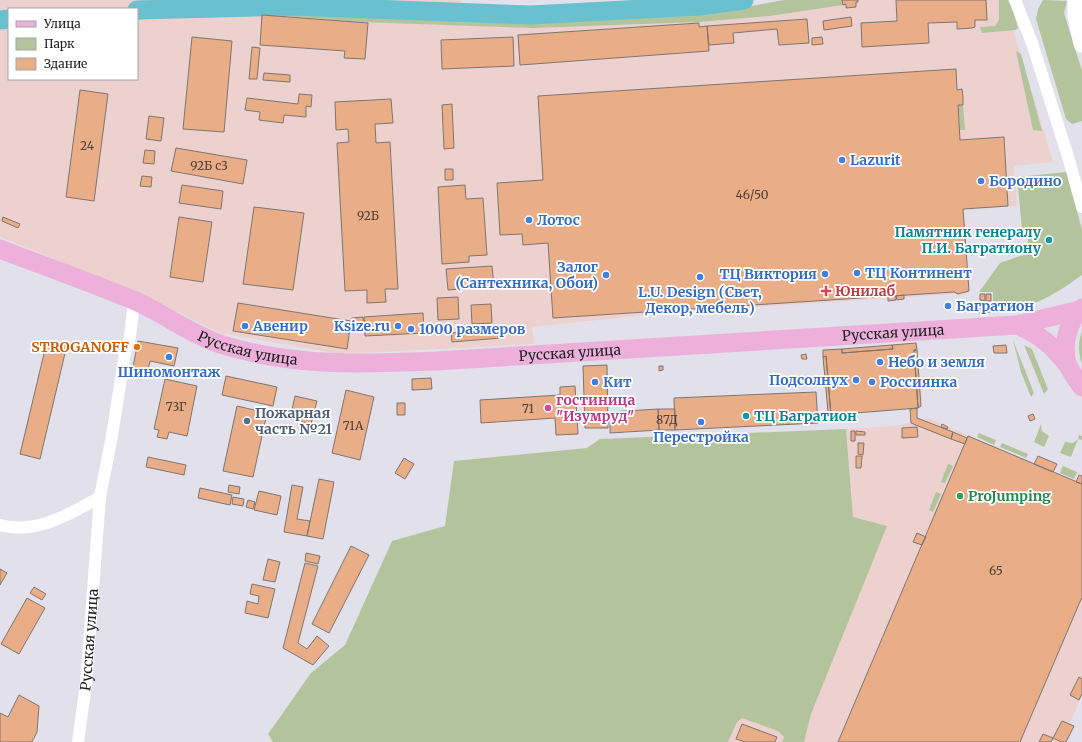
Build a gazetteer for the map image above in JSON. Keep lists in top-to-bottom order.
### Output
{
  "streets": {
    "main road": ["Русская улица"]
  },
  "places": {
    "other": [
      "Lazurit",
      "Бородино",
      "Лотос",
      "Памятник генералу П.И. Багратиону",
      "ТЦ Континент",
      "ТЦ Виктория",
      "Залог (Сантехника, Обои)",
      "L.U. Design (Свет, Декор, мебель)",
      "Багратион",
      "Авенир",
      "Ksize.ru",
      "1000 размеров",
      "STROGANOFF",
      "Шиномонтаж",
      "Небо и земля",
      "Подсолнух",
      "Кит",
      "Россиянка",
      "гостиница \"Изумруд\"",
      "ТЦ Багратион",
      "Пожарная часть №21",
      "Перестройка",
      "ProJumping"
    ],
    "health": ["Юнилаб"]
  },
  "house_numbers": [
    "24",
    "92Б с3",
    "46/50",
    "92Б",
    "73Г",
    "71",
    "87Д",
    "71А",
    "65"
  ],
  "legend": ["Улица", "Парк", "Здание"]
}
